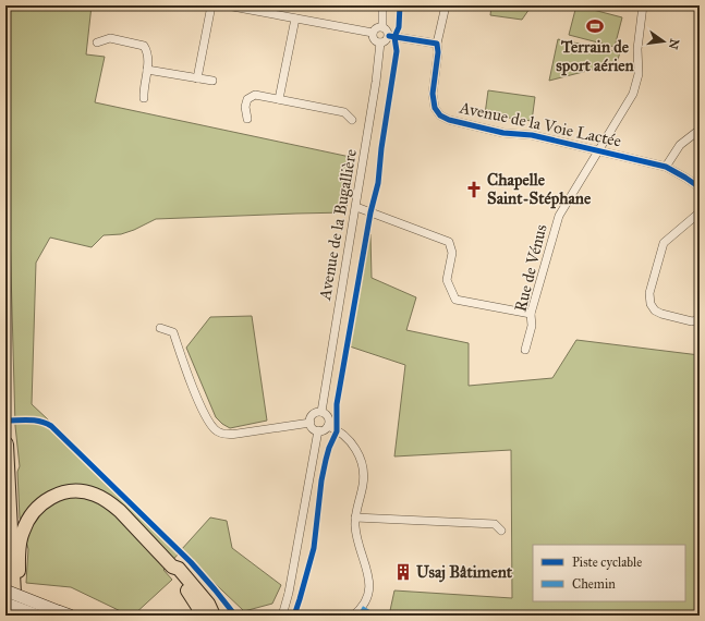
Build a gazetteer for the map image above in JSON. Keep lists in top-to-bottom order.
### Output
{
  "streets": {
    "street": ["Avenue de la Voie Lactée", "Avenue de la Bugallière", "Rue de Vénus"]
  },
  "crossings": [
    ["Avenue de la Voie Lactée", "Rue de Vénus"]
  ],
  "places": {
    "sports": ["Terrain de sport aérien"],
    "church": ["Chapelle Saint-Stéphane"],
    "building": ["Usaj Bâtiment"]
  },
  "legend": ["Piste cyclable", "Chemin"],
  "north": "right"
}
